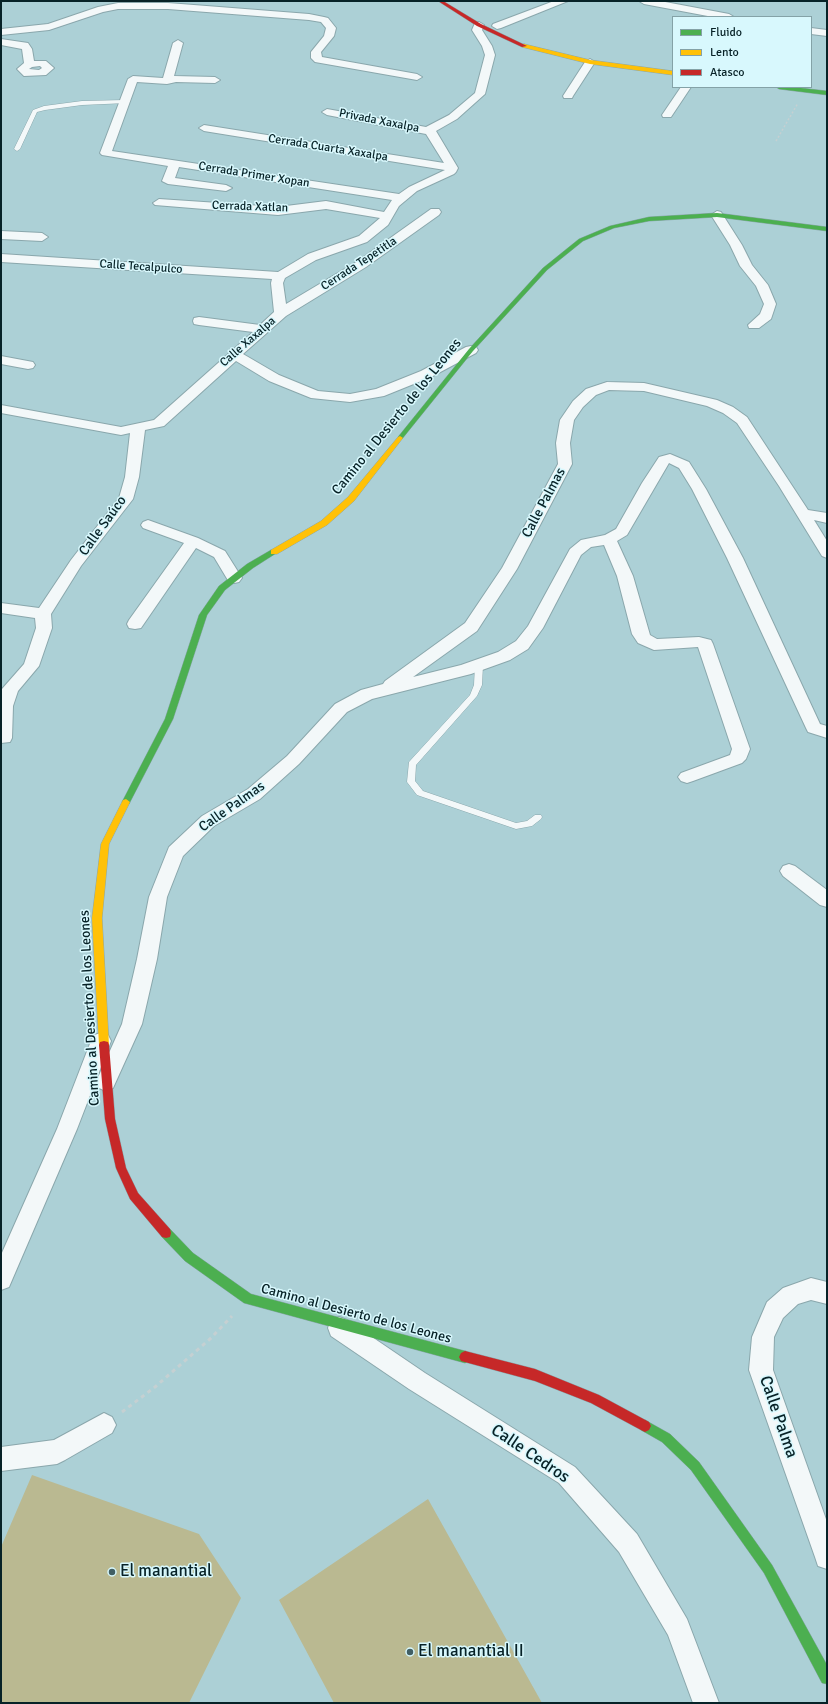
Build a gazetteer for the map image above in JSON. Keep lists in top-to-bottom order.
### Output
{
  "streets": {
    "main road": ["Camino al Desierto de los Leones"],
    "street": [
      "Privada Xaxalpa",
      "Cerrada Cuarta Xaxalpa",
      "Cerrada Primer Xopan",
      "Cerrada Xatlan",
      "Cerrada Tepetitla",
      "Calle Tecalpulco",
      "Calle Xaxalpa",
      "Calle Palmas",
      "Calle Saúco",
      "Calle Palma",
      "Calle Cedros"
    ]
  },
  "crossings": [
    ["Cerrada Tepetitla", "Calle Xaxalpa"],
    ["Calle Tecalpulco", "Calle Xaxalpa"],
    ["Calle Xaxalpa", "Calle Saúco"],
    ["Camino al Desierto de los Leones", "Calle Palmas"],
    ["Camino al Desierto de los Leones", "Calle Cedros"]
  ],
  "places": ["El manantial", "El manantial II"],
  "legend": ["Fluido", "Lento", "Atasco"]
}
